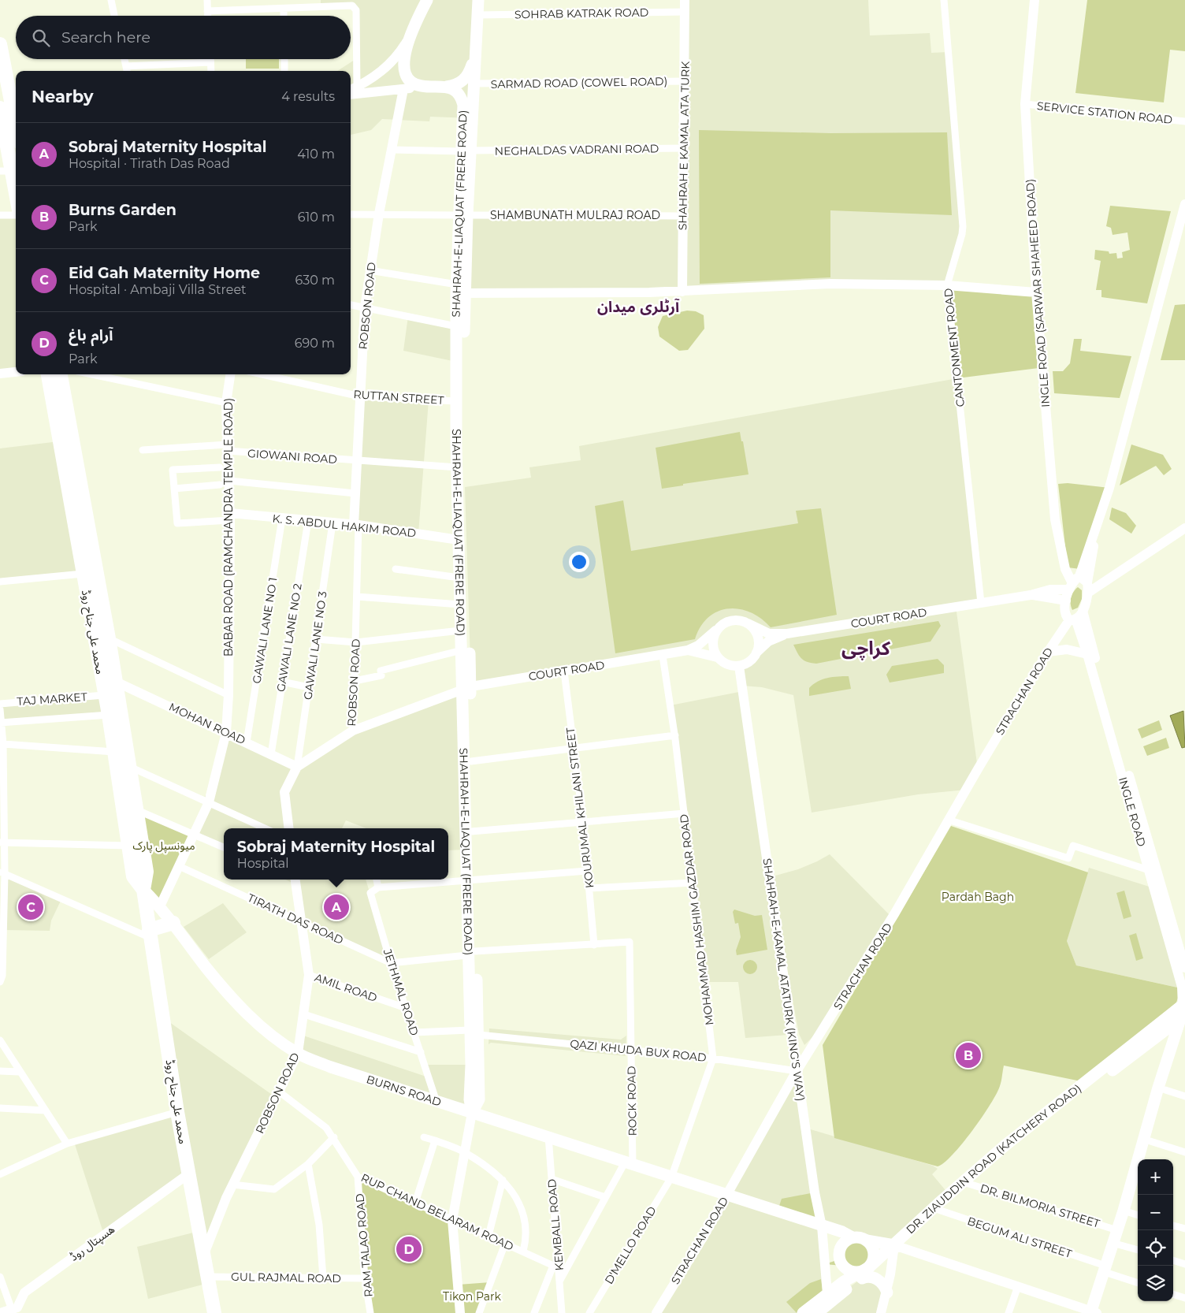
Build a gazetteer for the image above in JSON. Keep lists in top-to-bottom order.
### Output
{
  "streets": {
    "highway": ["محمد علی جناح روڈ"],
    "main road": [
      "SHAHRAH E KAMAL ATA TURK",
      "SHAHRAH-E-LIAQUAT (FRERE ROAD)",
      "INGLE ROAD (SARWAR SHAHEED ROAD)",
      "ROBSON ROAD",
      "K. S. ABDUL HAKIM ROAD",
      "BABAR ROAD (RAMCHANDRA TEMPLE ROAD)",
      "COURT ROAD",
      "STRACHAN ROAD",
      "MOHAN ROAD",
      "INGLE ROAD",
      "SHAHRAH-E-KAMAL ATATURK (KING'S WAY)",
      "BURNS ROAD",
      "DR. ZIAUDDIN ROAD (KATCHERY ROAD)",
      "ھسپتال روڈ"
    ],
    "street": [
      "SOHRAB KATRAK ROAD",
      "SARMAD ROAD (COWEL ROAD)",
      "SERVICE STATION ROAD",
      "NEGHALDAS VADRANI ROAD",
      "SHAMBUNATH MULRAJ ROAD",
      "CANTONMENT ROAD",
      "RUTTAN STREET",
      "GIOWANI ROAD",
      "GAWALI LANE NO 1",
      "GAWALI LANE NO 2",
      "GAWALI LANE NO 3",
      "TAJ MARKET",
      "KOURUMAL KHILANI STREET",
      "TIRATH DAS ROAD",
      "MOHAMMAD HASHIM GAZDAR ROAD",
      "AMIL ROAD",
      "JETHMAL ROAD",
      "QAZI KHUDA BUX ROAD",
      "ROCK ROAD",
      "DR. BILMORIA STREET",
      "RUP CHAND BELARAM ROAD",
      "KEMBALL ROAD",
      "BEGUM ALI STREET",
      "RAM TALAO ROAD",
      "D'MELLO ROAD",
      "GUL RAJMAL ROAD"
    ]
  },
  "crossings": [
    ["SOHRAB KATRAK ROAD", "SHAHRAH E KAMAL ATA TURK"],
    ["SOHRAB KATRAK ROAD", "SHAHRAH-E-LIAQUAT (FRERE ROAD)"],
    ["SARMAD ROAD (COWEL ROAD)", "SHAHRAH E KAMAL ATA TURK"],
    ["SARMAD ROAD (COWEL ROAD)", "SHAHRAH-E-LIAQUAT (FRERE ROAD)"],
    ["SERVICE STATION ROAD", "INGLE ROAD (SARWAR SHAHEED ROAD)"],
    ["SHAHRAH E KAMAL ATA TURK", "NEGHALDAS VADRANI ROAD"],
    ["SHAHRAH E KAMAL ATA TURK", "SHAMBUNATH MULRAJ ROAD"],
    ["NEGHALDAS VADRANI ROAD", "SHAHRAH-E-LIAQUAT (FRERE ROAD)"],
    ["NEGHALDAS VADRANI ROAD", "ROBSON ROAD"],
    ["SHAHRAH-E-LIAQUAT (FRERE ROAD)", "SHAMBUNATH MULRAJ ROAD"],
    ["SHAHRAH-E-LIAQUAT (FRERE ROAD)", "RUTTAN STREET"],
    ["SHAHRAH-E-LIAQUAT (FRERE ROAD)", "GIOWANI ROAD"],
    ["SHAHRAH-E-LIAQUAT (FRERE ROAD)", "K. S. ABDUL HAKIM ROAD"],
    ["SHAHRAH-E-LIAQUAT (FRERE ROAD)", "COURT ROAD"],
    ["SHAHRAH-E-LIAQUAT (FRERE ROAD)", "QAZI KHUDA BUX ROAD"],
    ["SHAHRAH-E-LIAQUAT (FRERE ROAD)", "BURNS ROAD"],
    ["SHAHRAH-E-LIAQUAT (FRERE ROAD)", "RUP CHAND BELARAM ROAD"],
    ["SHAMBUNATH MULRAJ ROAD", "ROBSON ROAD"],
    ["INGLE ROAD (SARWAR SHAHEED ROAD)", "COURT ROAD"],
    ["ROBSON ROAD", "RUTTAN STREET"],
    ["ROBSON ROAD", "GIOWANI ROAD"],
    ["ROBSON ROAD", "K. S. ABDUL HAKIM ROAD"],
    ["ROBSON ROAD", "محمد علی جناح روڈ"],
    ["ROBSON ROAD", "GAWALI LANE NO 3"],
    ["ROBSON ROAD", "MOHAN ROAD"],
    ["ROBSON ROAD", "TIRATH DAS ROAD"],
    ["ROBSON ROAD", "AMIL ROAD"],
    ["ROBSON ROAD", "BURNS ROAD"],
    ["ROBSON ROAD", "RUP CHAND BELARAM ROAD"],
    ["CANTONMENT ROAD", "COURT ROAD"],
    ["GIOWANI ROAD", "BABAR ROAD (RAMCHANDRA TEMPLE ROAD)"],
    ["K. S. ABDUL HAKIM ROAD", "BABAR ROAD (RAMCHANDRA TEMPLE ROAD)"],
    ["K. S. ABDUL HAKIM ROAD", "GAWALI LANE NO 1"],
    ["K. S. ABDUL HAKIM ROAD", "GAWALI LANE NO 2"],
    ["K. S. ABDUL HAKIM ROAD", "GAWALI LANE NO 3"],
    ["BABAR ROAD (RAMCHANDRA TEMPLE ROAD)", "MOHAN ROAD"],
    ["BABAR ROAD (RAMCHANDRA TEMPLE ROAD)", "TIRATH DAS ROAD"],
    ["BABAR ROAD (RAMCHANDRA TEMPLE ROAD)", "BURNS ROAD"],
    ["COURT ROAD", "KOURUMAL KHILANI STREET"],
    ["COURT ROAD", "INGLE ROAD"],
    ["COURT ROAD", "MOHAMMAD HASHIM GAZDAR ROAD"],
    ["COURT ROAD", "SHAHRAH-E-KAMAL ATATURK (KING'S WAY)"],
    ["GAWALI LANE NO 1", "MOHAN ROAD"],
    ["محمد علی جناح روڈ", "TAJ MARKET"],
    ["محمد علی جناح روڈ", "MOHAN ROAD"],
    ["محمد علی جناح روڈ", "BURNS ROAD"],
    ["محمد علی جناح روڈ", "ھسپتال روڈ"],
    ["محمد علی جناح روڈ", "GUL RAJMAL ROAD"],
    ["GAWALI LANE NO 2", "MOHAN ROAD"],
    ["GAWALI LANE NO 3", "MOHAN ROAD"],
    ["STRACHAN ROAD", "INGLE ROAD"],
    ["STRACHAN ROAD", "SHAHRAH-E-KAMAL ATATURK (KING'S WAY)"],
    ["STRACHAN ROAD", "QAZI KHUDA BUX ROAD"],
    ["STRACHAN ROAD", "BURNS ROAD"],
    ["KOURUMAL KHILANI STREET", "ROCK ROAD"],
    ["INGLE ROAD", "DR. ZIAUDDIN ROAD (KATCHERY ROAD)"],
    ["TIRATH DAS ROAD", "JETHMAL ROAD"],
    ["MOHAMMAD HASHIM GAZDAR ROAD", "QAZI KHUDA BUX ROAD"],
    ["MOHAMMAD HASHIM GAZDAR ROAD", "BURNS ROAD"],
    ["MOHAMMAD HASHIM GAZDAR ROAD", "D'MELLO ROAD"],
    ["SHAHRAH-E-KAMAL ATATURK (KING'S WAY)", "QAZI KHUDA BUX ROAD"],
    ["SHAHRAH-E-KAMAL ATATURK (KING'S WAY)", "BURNS ROAD"],
    ["SHAHRAH-E-KAMAL ATATURK (KING'S WAY)", "DR. ZIAUDDIN ROAD (KATCHERY ROAD)"],
    ["AMIL ROAD", "JETHMAL ROAD"],
    ["JETHMAL ROAD", "QAZI KHUDA BUX ROAD"],
    ["JETHMAL ROAD", "BURNS ROAD"],
    ["QAZI KHUDA BUX ROAD", "ROCK ROAD"],
    ["BURNS ROAD", "ROCK ROAD"],
    ["BURNS ROAD", "DR. ZIAUDDIN ROAD (KATCHERY ROAD)"],
    ["BURNS ROAD", "KEMBALL ROAD"],
    ["BURNS ROAD", "D'MELLO ROAD"],
    ["DR. ZIAUDDIN ROAD (KATCHERY ROAD)", "DR. BILMORIA STREET"],
    ["DR. ZIAUDDIN ROAD (KATCHERY ROAD)", "BEGUM ALI STREET"],
    ["RUP CHAND BELARAM ROAD", "KEMBALL ROAD"],
    ["RUP CHAND BELARAM ROAD", "RAM TALAO ROAD"],
    ["RAM TALAO ROAD", "GUL RAJMAL ROAD"]
  ],
  "districts": ["آرٹلری میدان", "کراچی"],
  "parks": ["میونسپل پارک", "Pardah Bagh", "Tikon Park"],
  "page": {
    "search": "Search here",
    "heading": ["Nearby", "4 results"],
    "list": [
      {
        "mark": "A",
        "name": "Sobraj Maternity Hospital",
        "note": "Hospital · Tirath Das Road",
        "value": "410 m"
      },
      {
        "mark": "B",
        "name": "Burns Garden",
        "note": "Park",
        "value": "610 m"
      },
      {
        "mark": "C",
        "name": "Eid Gah Maternity Home",
        "note": "Hospital · Ambaji Villa Street",
        "value": "630 m"
      },
      {
        "mark": "D",
        "name": "آرام باغ",
        "note": "Park",
        "value": "690 m"
      }
    ],
    "popup": ["Sobraj Maternity Hospital", "Hospital"],
    "pins": [
      "A",
      "C",
      "B",
      "D"
    ],
    "map_buttons": ["+", "−"]
  }
}
